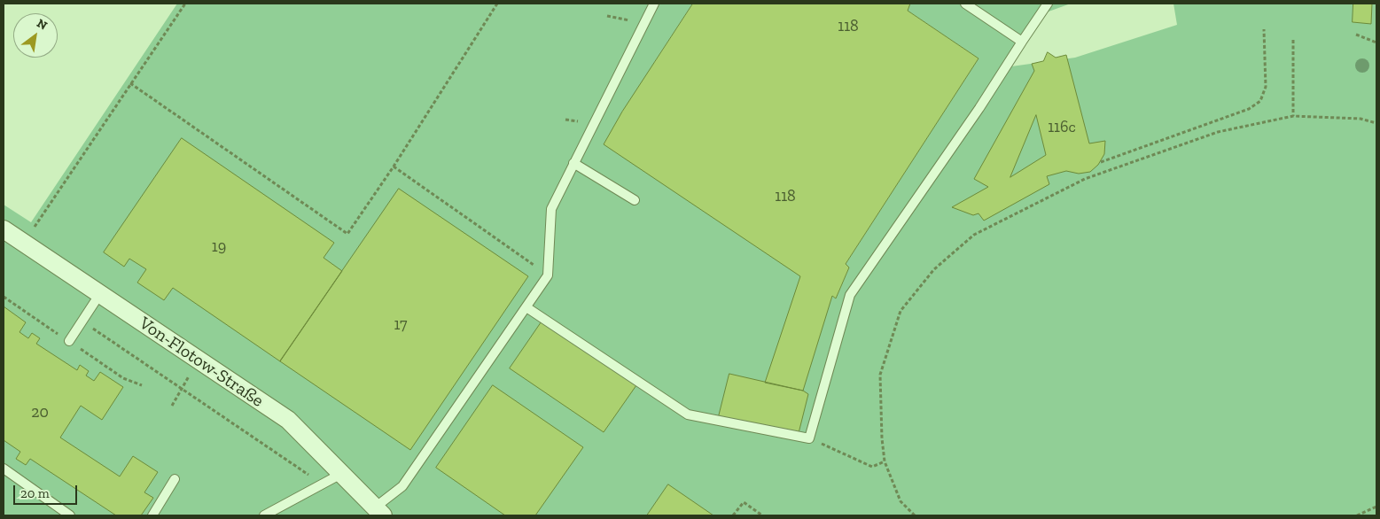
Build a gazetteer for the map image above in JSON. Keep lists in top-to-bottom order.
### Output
{
  "streets": {
    "street": ["Von-Flotow-Straße"]
  },
  "house_numbers": [
    "118",
    "116c",
    "118",
    "19",
    "17",
    "20"
  ],
  "scale_bar": "20 m",
  "north": "top right"
}
